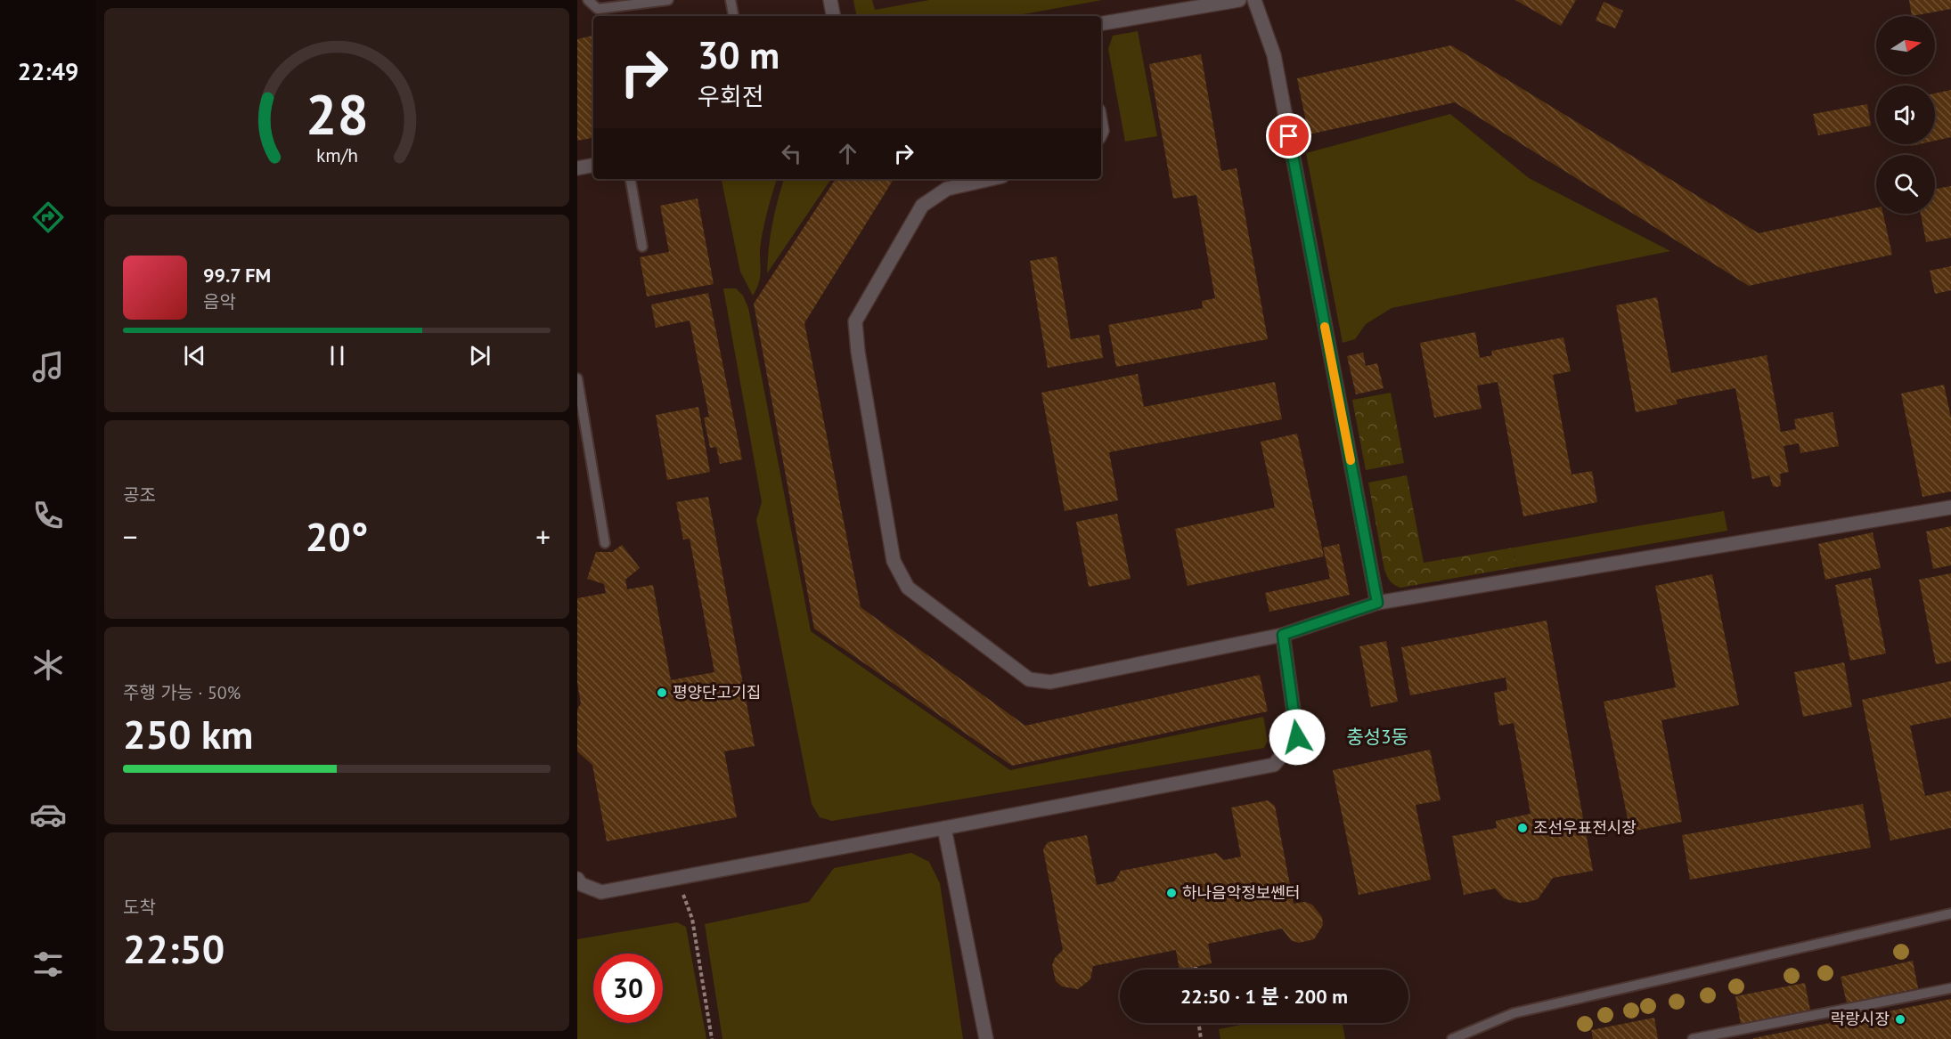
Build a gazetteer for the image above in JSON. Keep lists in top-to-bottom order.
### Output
{
  "districts": ["충성3동"],
  "places": [
    "평양단고기집",
    "조선우표전시장",
    "하나음악정보쎈터",
    "락랑시장"
  ],
  "north": "right",
  "page": {
    "tabs": "22:49",
    "turn": ["30 m", "우회전"],
    "song": ["99.7 FM", "음악"],
    "tile": [
      "공조",
      ["주행 가능 · 50%", "250 km"],
      ["도착", "22:50"]
    ],
    "heat": ["−", "20°", "+"],
    "limit": "30",
    "trip": "22:50 · 1 분 · 200 m",
    "gauge": ["28", "km/h"]
  }
}
